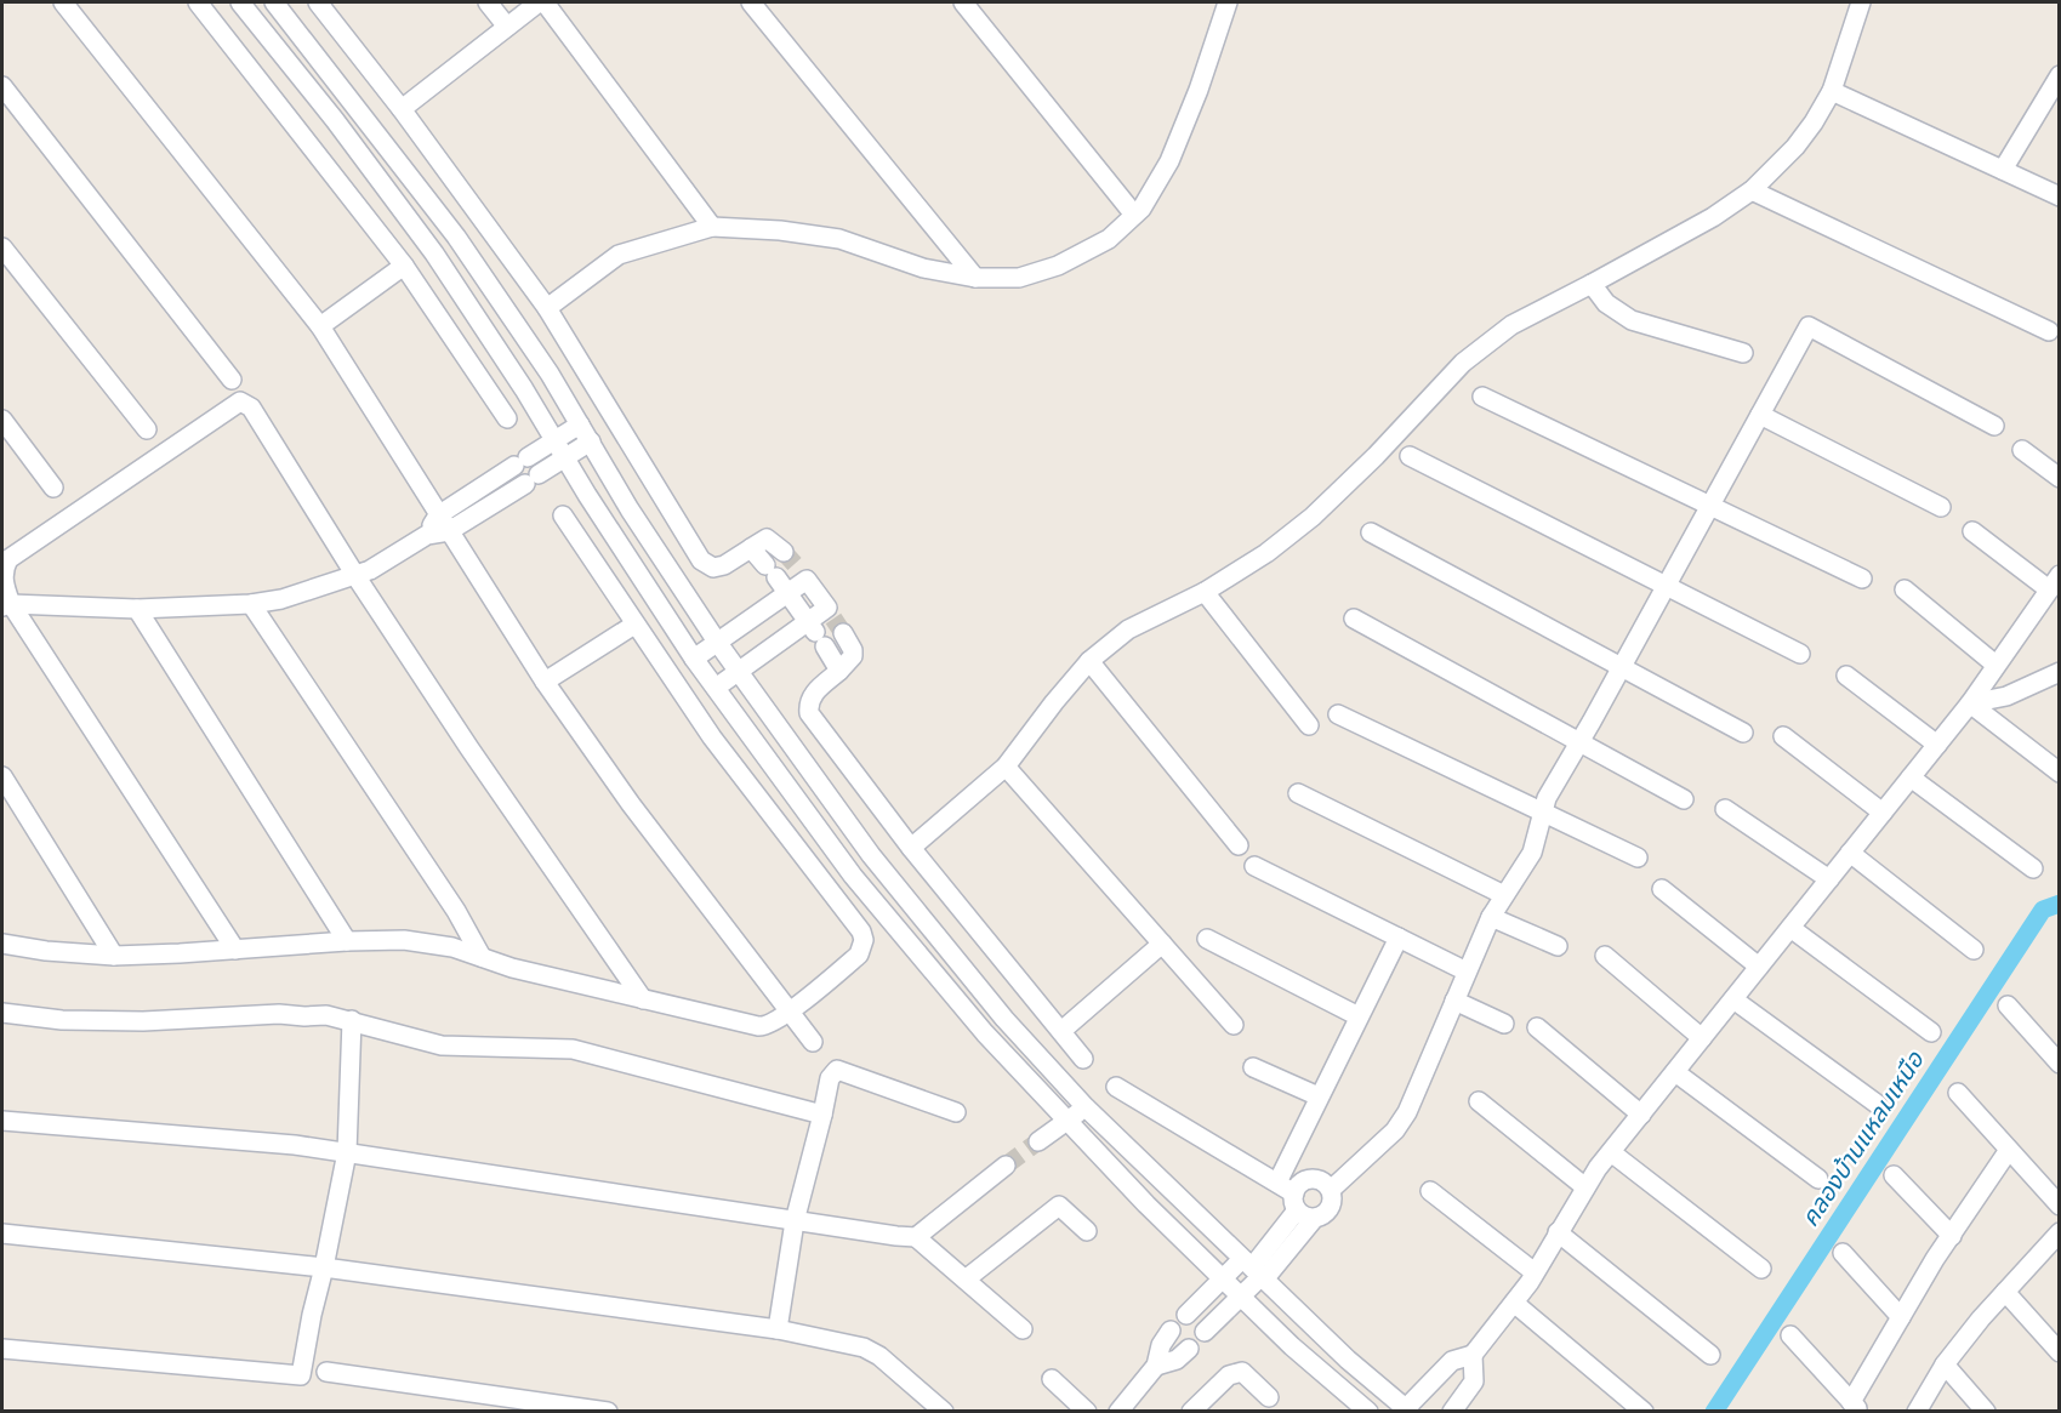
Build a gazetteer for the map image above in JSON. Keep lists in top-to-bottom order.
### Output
{
  "water": ["คลองบ้านแหลมเหนือ"]
}
